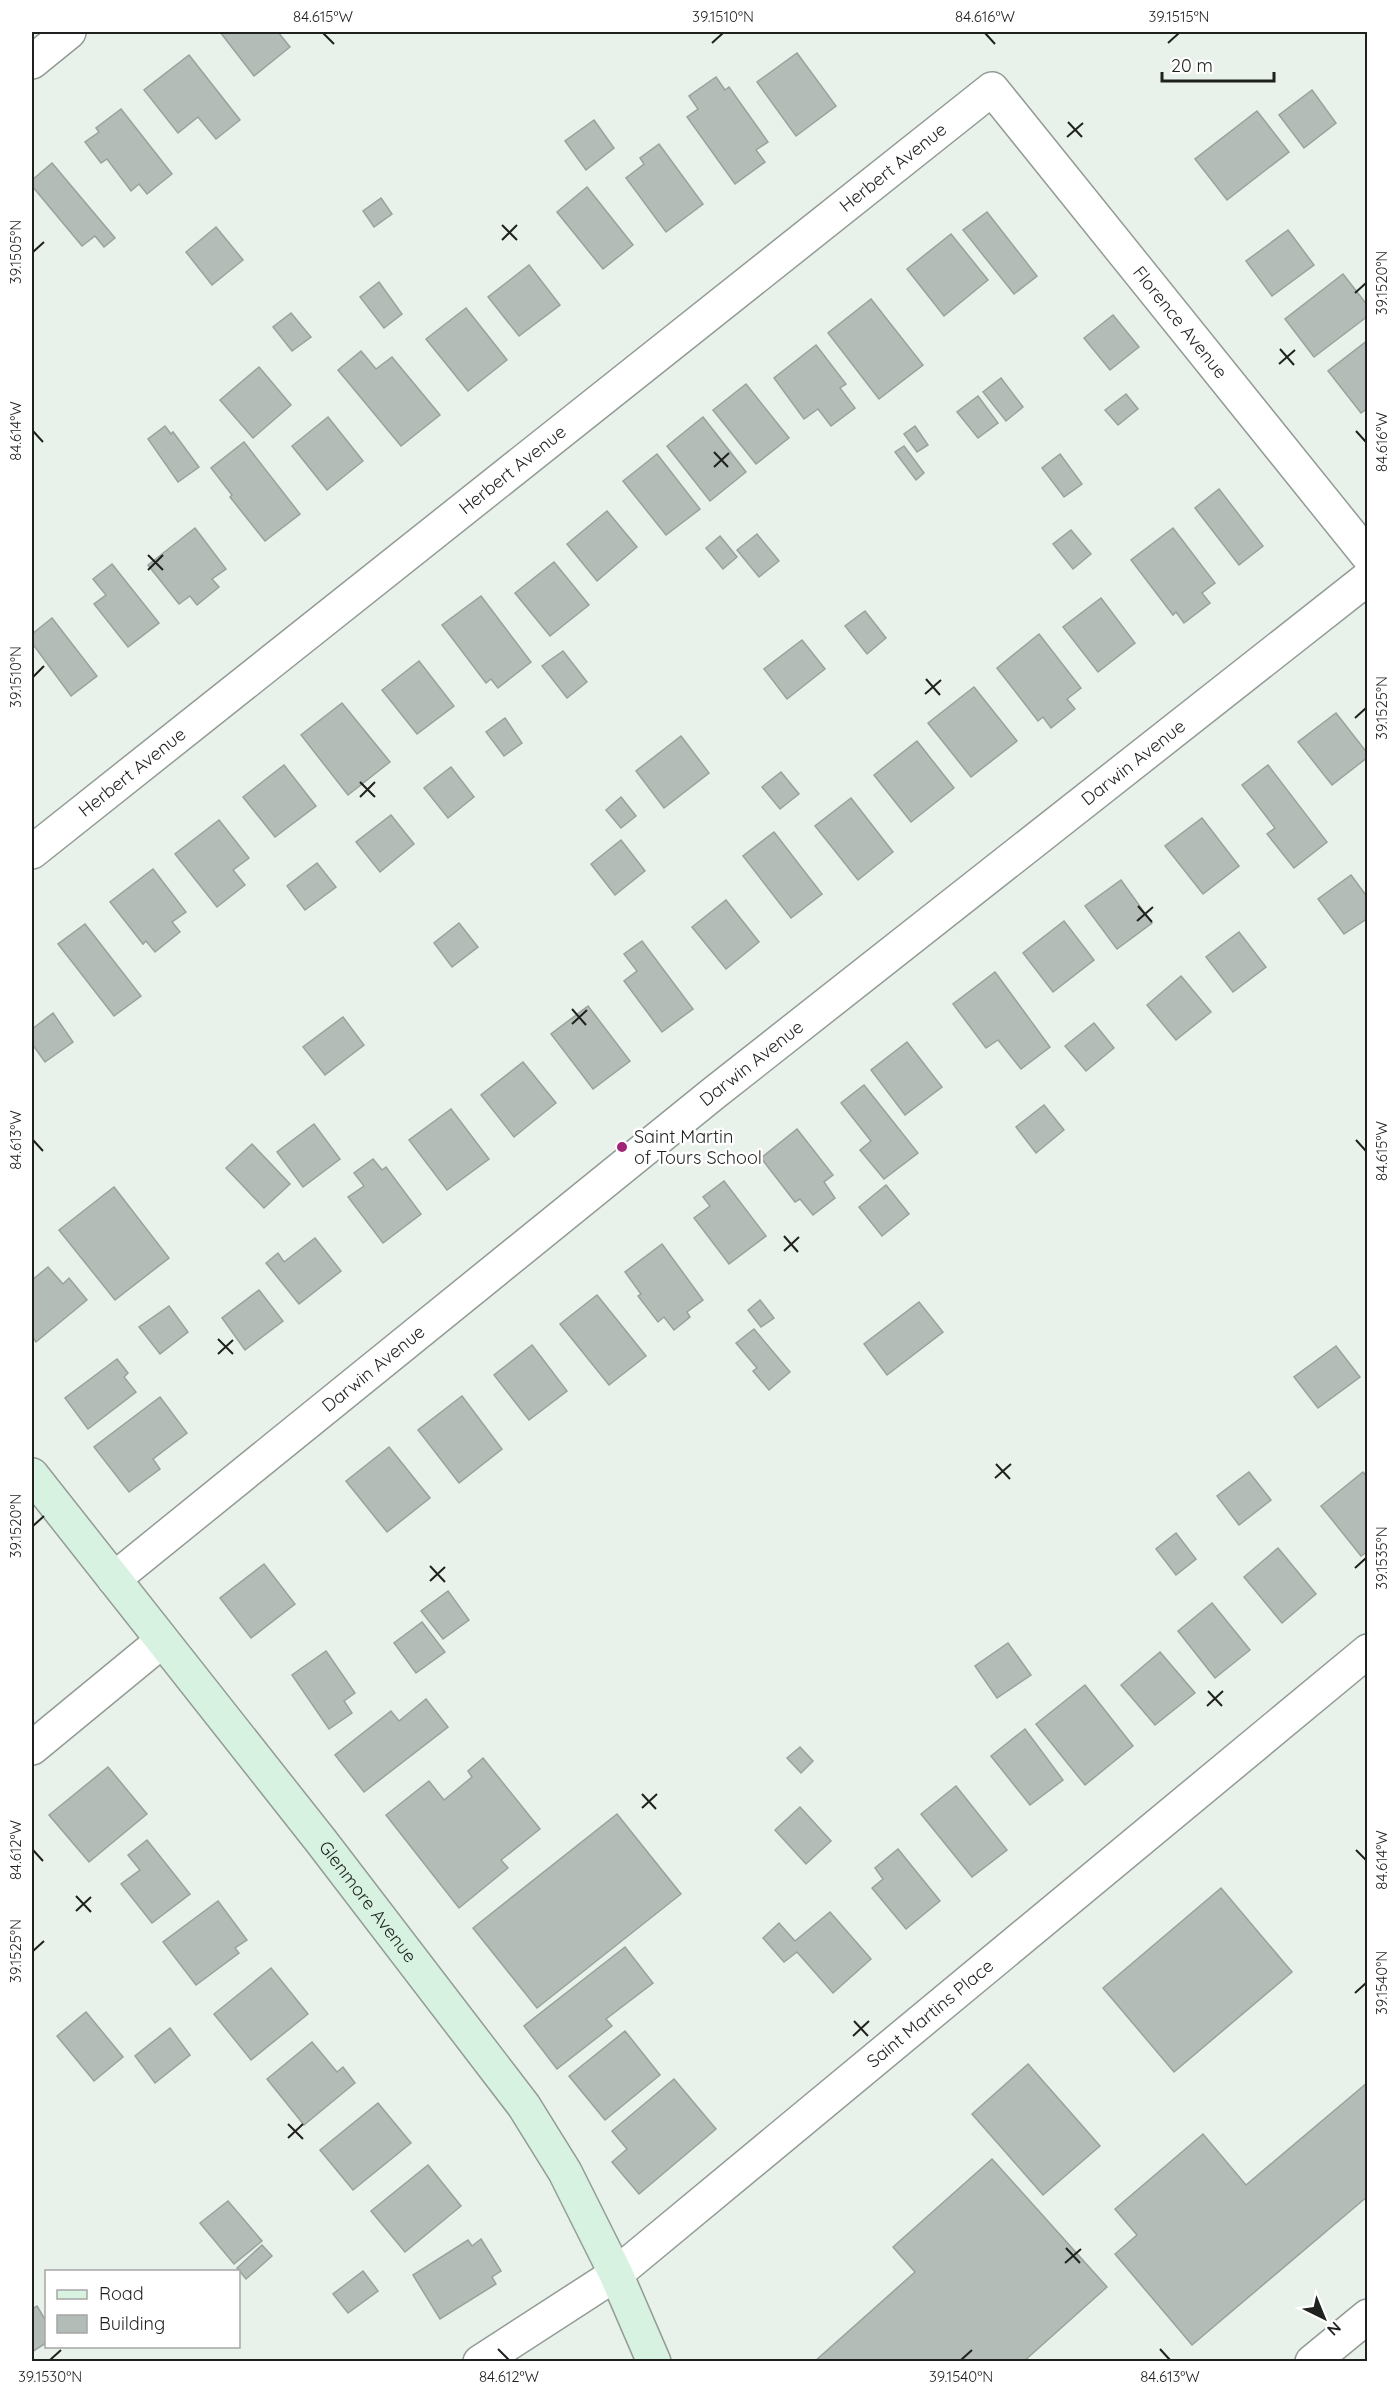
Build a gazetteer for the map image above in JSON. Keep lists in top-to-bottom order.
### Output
{
  "streets": {
    "street": [
      "Herbert Avenue",
      "Florence Avenue",
      "Darwin Avenue",
      "Glenmore Avenue",
      "Saint Martins Place"
    ]
  },
  "crossings": [
    ["Herbert Avenue", "Florence Avenue"],
    ["Darwin Avenue", "Glenmore Avenue"],
    ["Glenmore Avenue", "Saint Martins Place"]
  ],
  "places": ["Saint Martin of Tours School"],
  "legend": ["Road", "Building"],
  "scale_bar": "20 m",
  "north": "bottom right",
  "coordinates": [
    "84.615°W",
    "39.1510°N",
    "84.616°W",
    "39.1515°N",
    "39.1505°N",
    "39.1520°N",
    "84.614°W",
    "39.1525°N",
    "84.613°W",
    "39.1535°N",
    "84.612°W",
    "39.1540°N",
    "39.1530°N"
  ]
}
